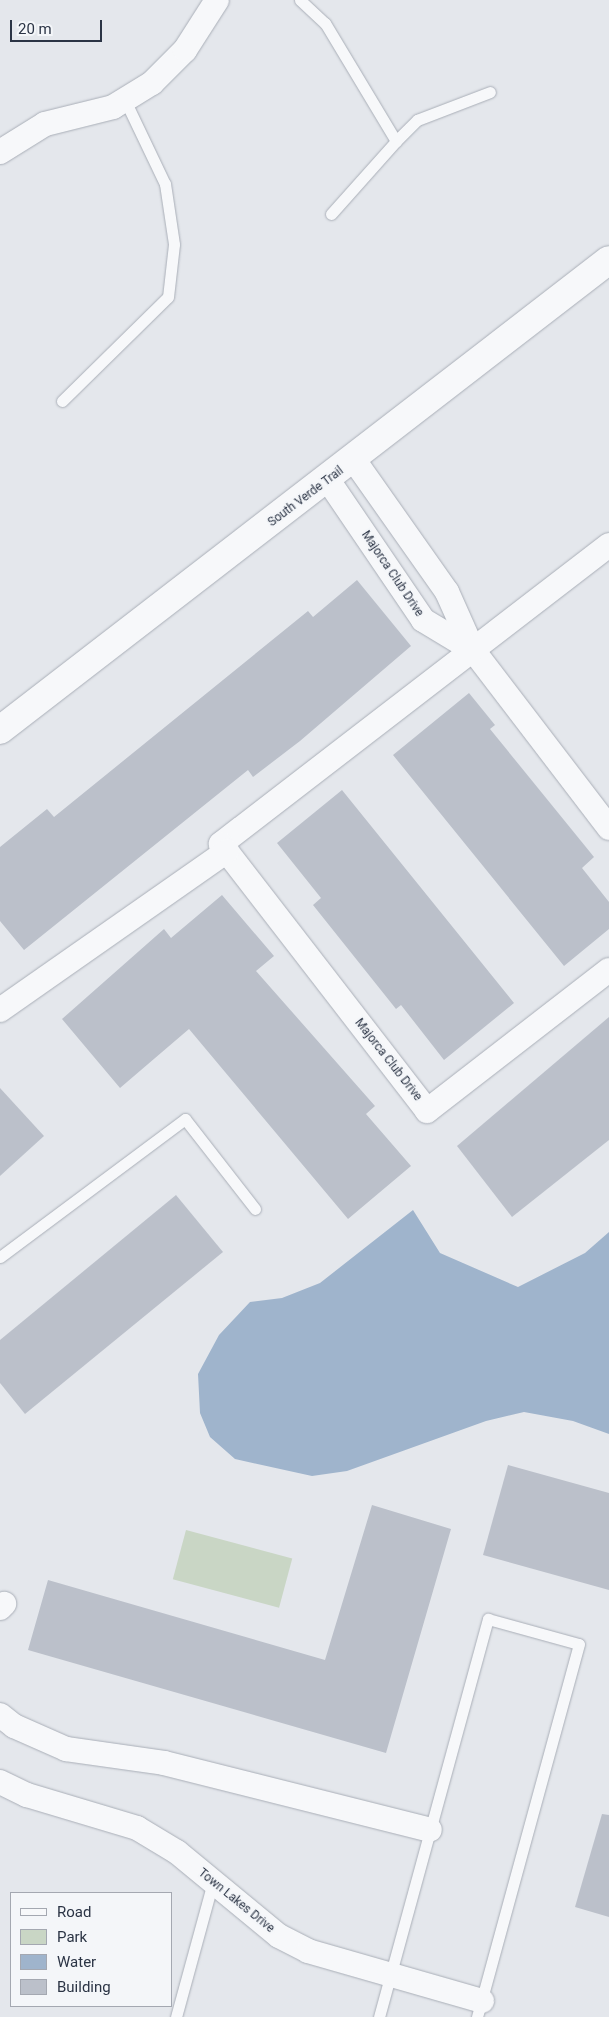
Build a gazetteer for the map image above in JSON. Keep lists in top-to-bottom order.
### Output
{
  "streets": {
    "street": ["South Verde Trail", "Majorca Club Drive", "Town Lakes Drive"]
  },
  "crossings": [
    ["South Verde Trail", "Majorca Club Drive"]
  ],
  "legend": [
    "Road",
    "Park",
    "Water",
    "Building"
  ],
  "scale_bar": "20 m"
}
